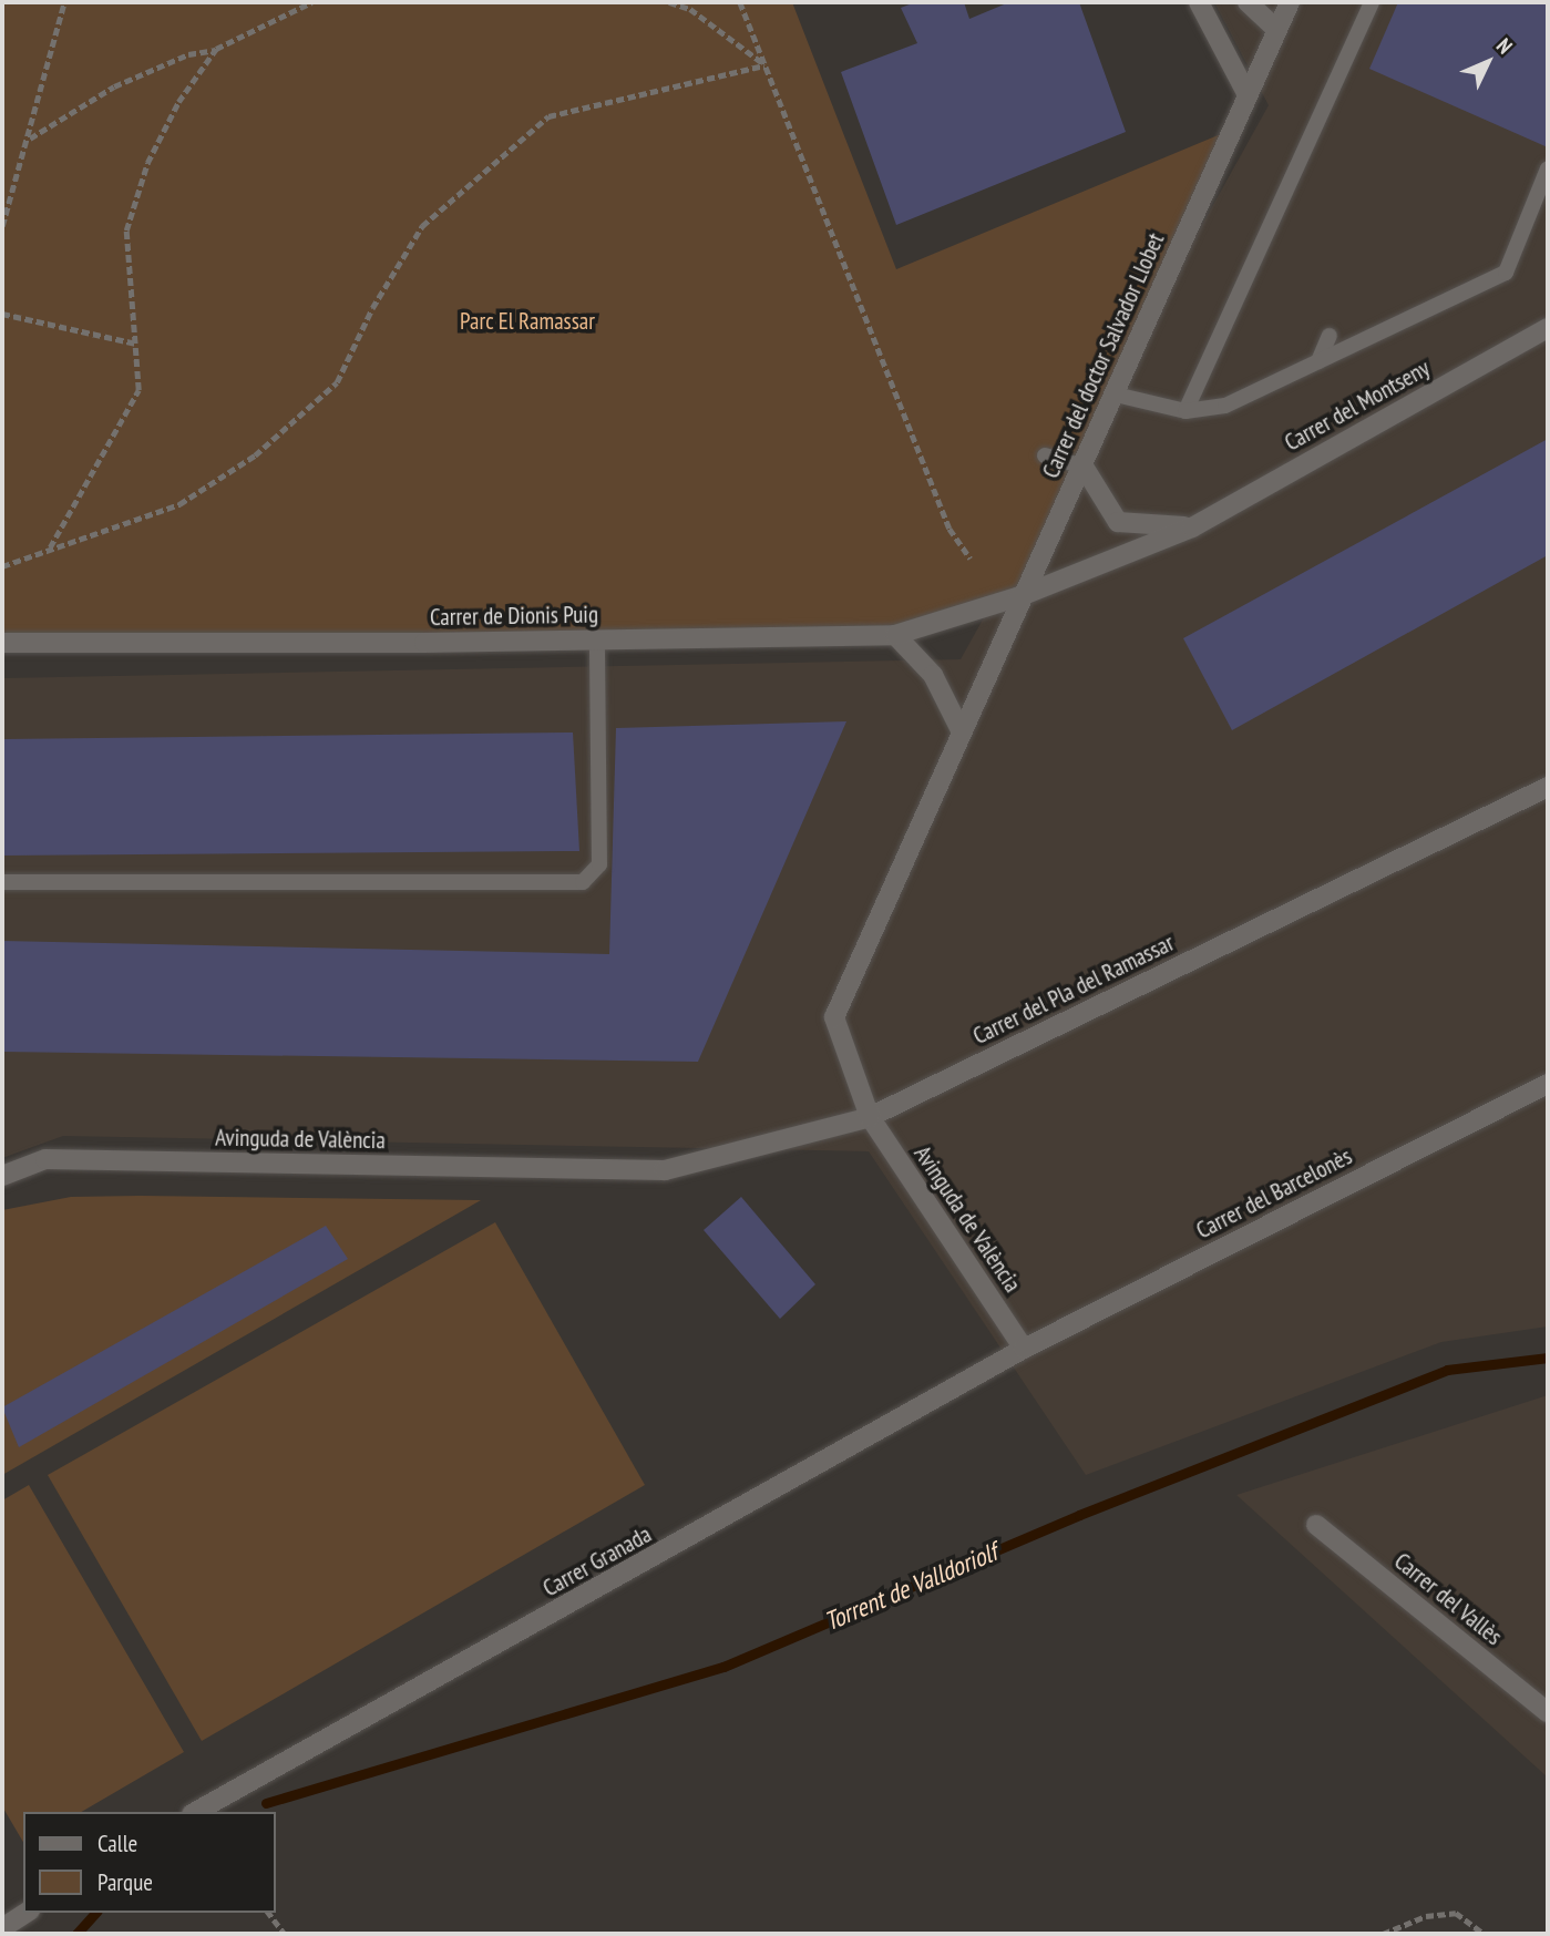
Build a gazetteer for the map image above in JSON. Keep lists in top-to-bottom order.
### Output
{
  "streets": {
    "street": [
      "Carrer del doctor Salvador Llobet",
      "Carrer del Montseny",
      "Carrer de Dionis Puig",
      "Carrer del Pla del Ramassar",
      "Avinguda de València",
      "Carrer del Barcelonès",
      "Carrer Granada",
      "Carrer del Vallès"
    ]
  },
  "crossings": [
    ["Carrer del doctor Salvador Llobet", "Carrer del Montseny"],
    ["Carrer del doctor Salvador Llobet", "Carrer de Dionis Puig"],
    ["Carrer del doctor Salvador Llobet", "Carrer del Pla del Ramassar"],
    ["Carrer del doctor Salvador Llobet", "Avinguda de València"],
    ["Carrer del Montseny", "Carrer de Dionis Puig"],
    ["Carrer del Pla del Ramassar", "Avinguda de València"],
    ["Avinguda de València", "Carrer del Barcelonès"],
    ["Avinguda de València", "Carrer Granada"],
    ["Carrer del Barcelonès", "Carrer Granada"]
  ],
  "water": ["Torrent de Valldoriolf"],
  "parks": ["Parc El Ramassar"],
  "legend": ["Calle", "Parque"],
  "north": "top right"
}
